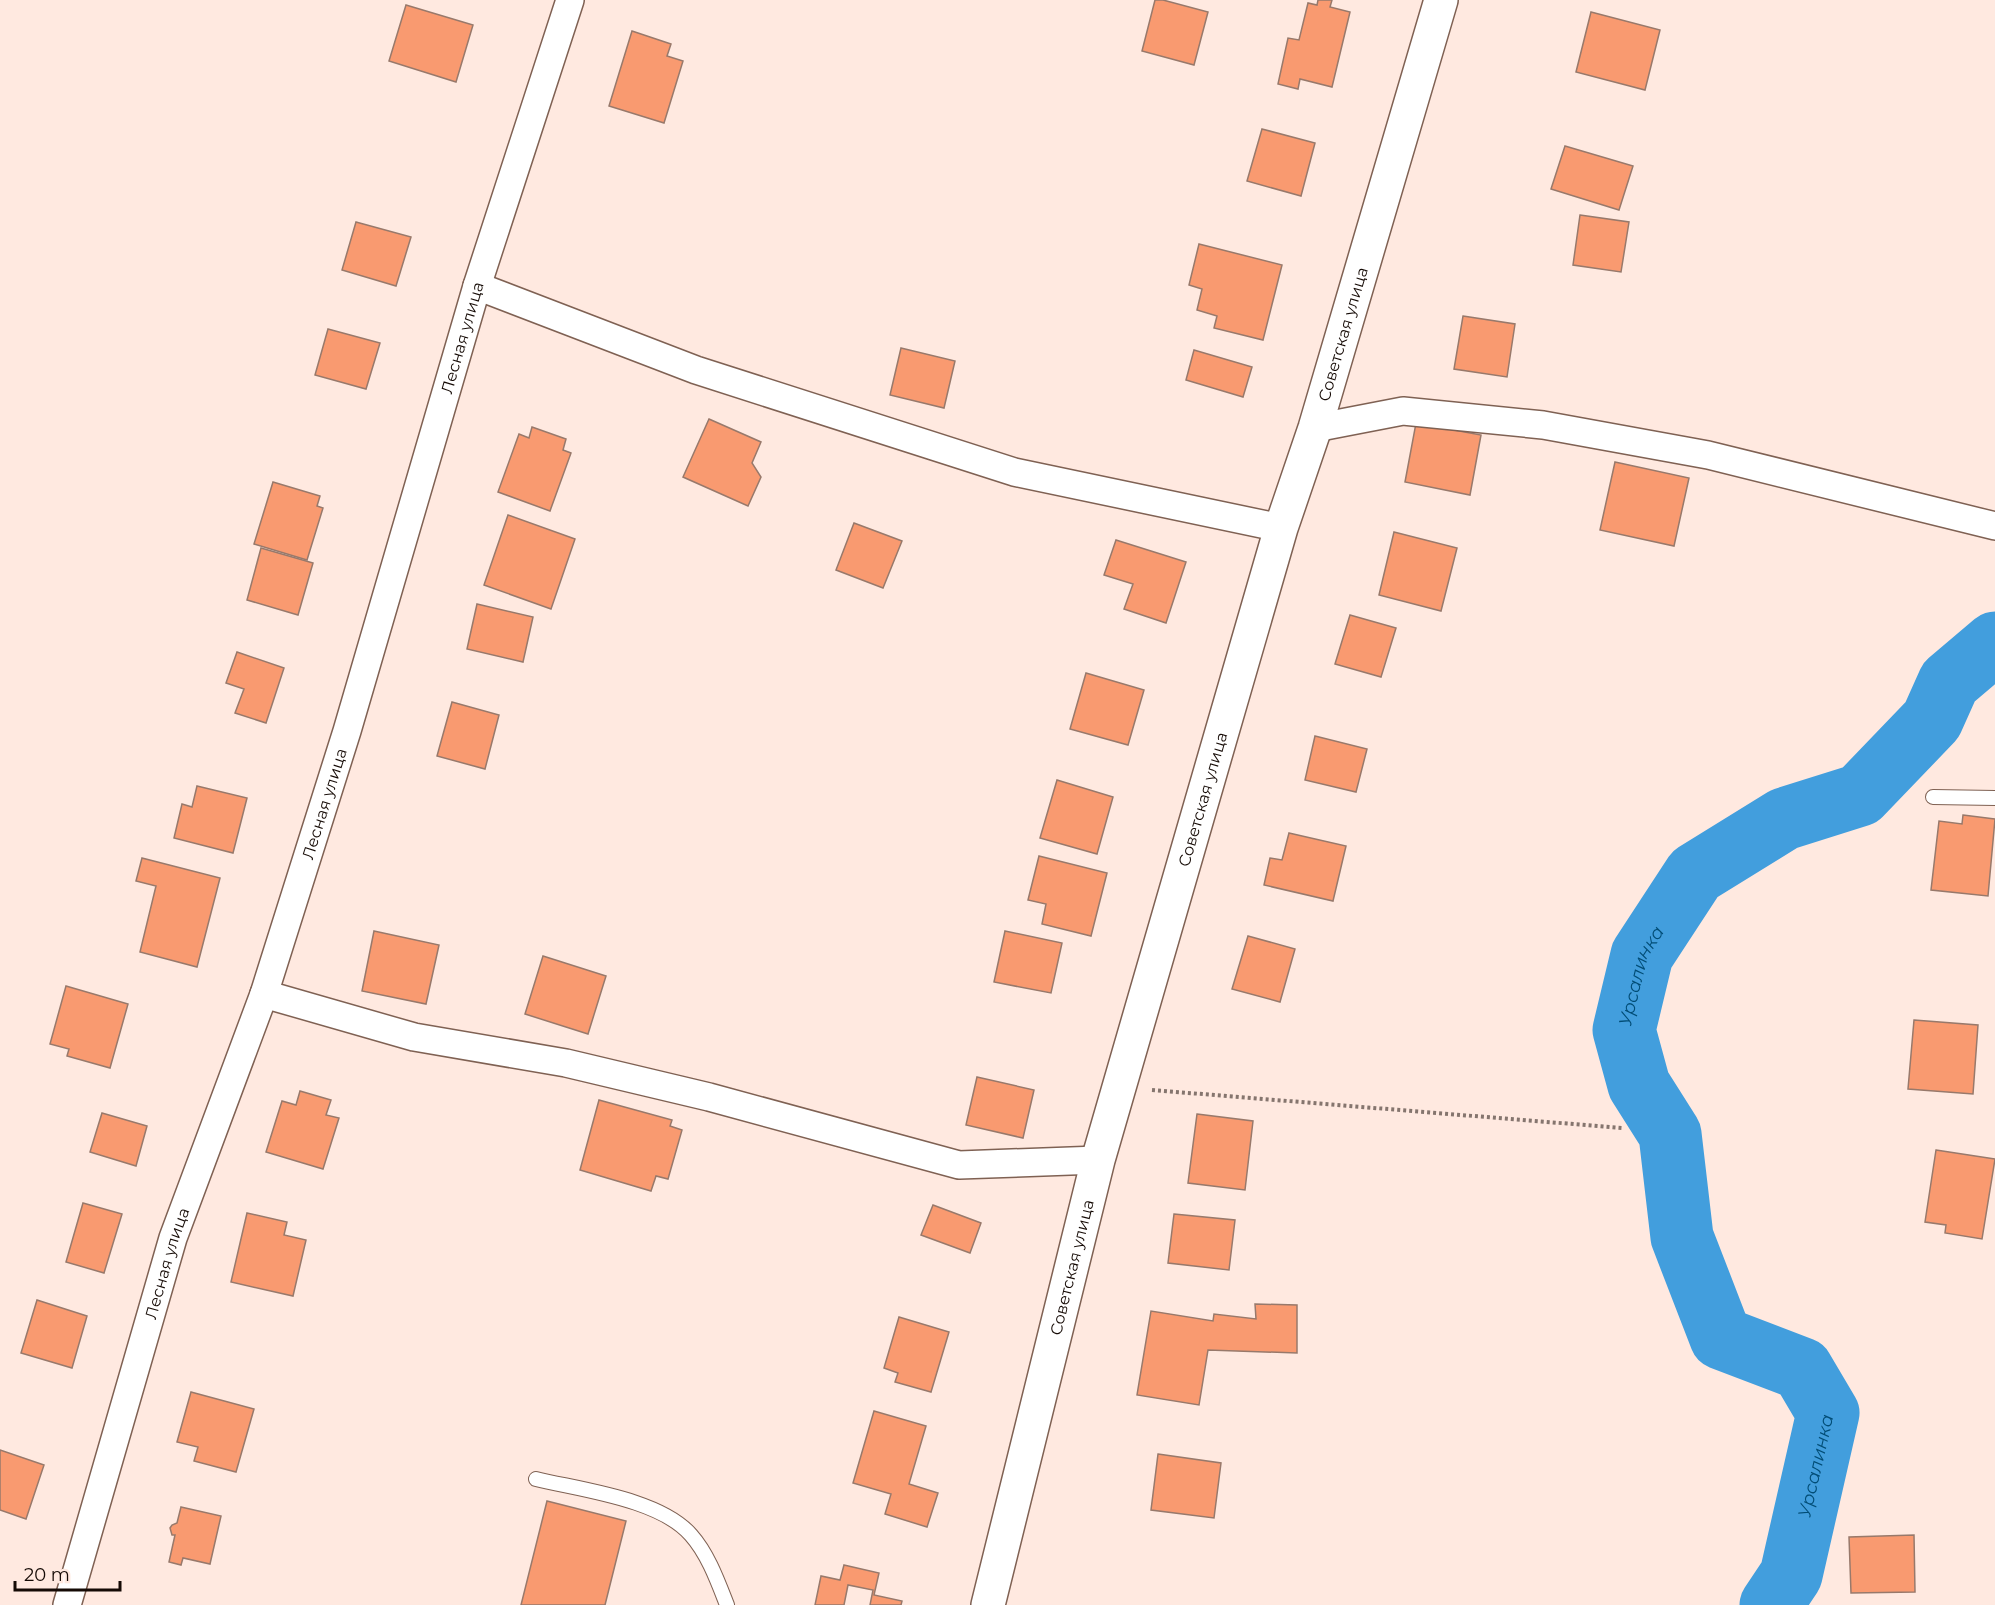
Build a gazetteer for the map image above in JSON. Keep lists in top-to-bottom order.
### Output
{
  "streets": {
    "street": ["Советская улица", "Лесная улица"]
  },
  "water": ["Урсалинка"],
  "scale_bar": "20 m"
}
